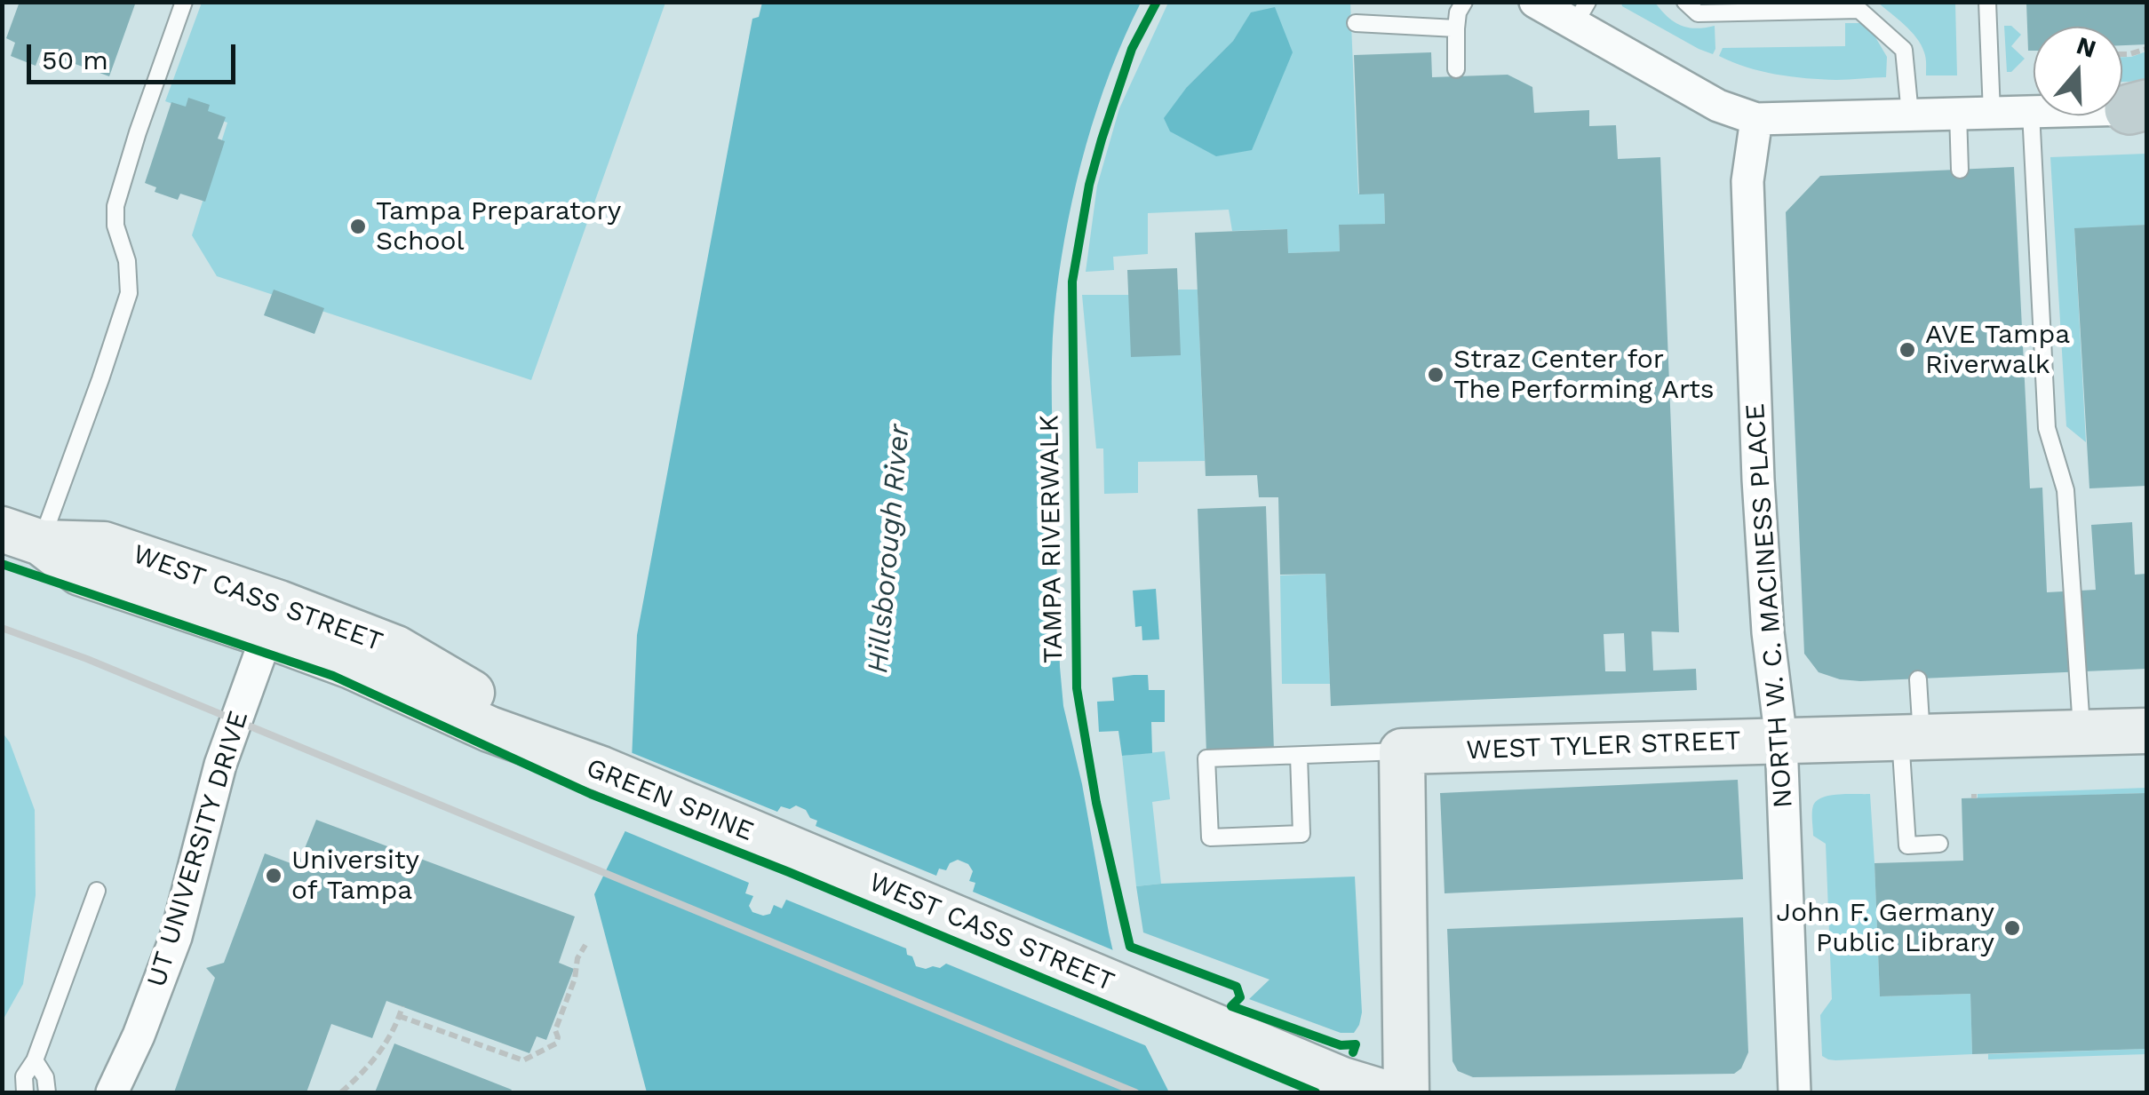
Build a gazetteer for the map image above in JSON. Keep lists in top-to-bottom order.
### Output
{
  "streets": {
    "street": [
      "WEST CASS STREET",
      "NORTH W. C. MACINESS PLACE",
      "WEST TYLER STREET",
      "UT UNIVERSITY DRIVE"
    ],
    "cycle path": ["TAMPA RIVERWALK", "GREEN SPINE"]
  },
  "crossings": [
    ["TAMPA RIVERWALK", "WEST CASS STREET"],
    ["WEST CASS STREET", "UT UNIVERSITY DRIVE"],
    ["NORTH W. C. MACINESS PLACE", "WEST TYLER STREET"]
  ],
  "water": ["Hillsborough River"],
  "places": [
    "Tampa Preparatory School",
    "AVE Tampa Riverwalk",
    "Straz Center for The Performing Arts",
    "University of Tampa",
    "John F. Germany Public Library"
  ],
  "scale_bar": "50 m",
  "north": "top"
}
